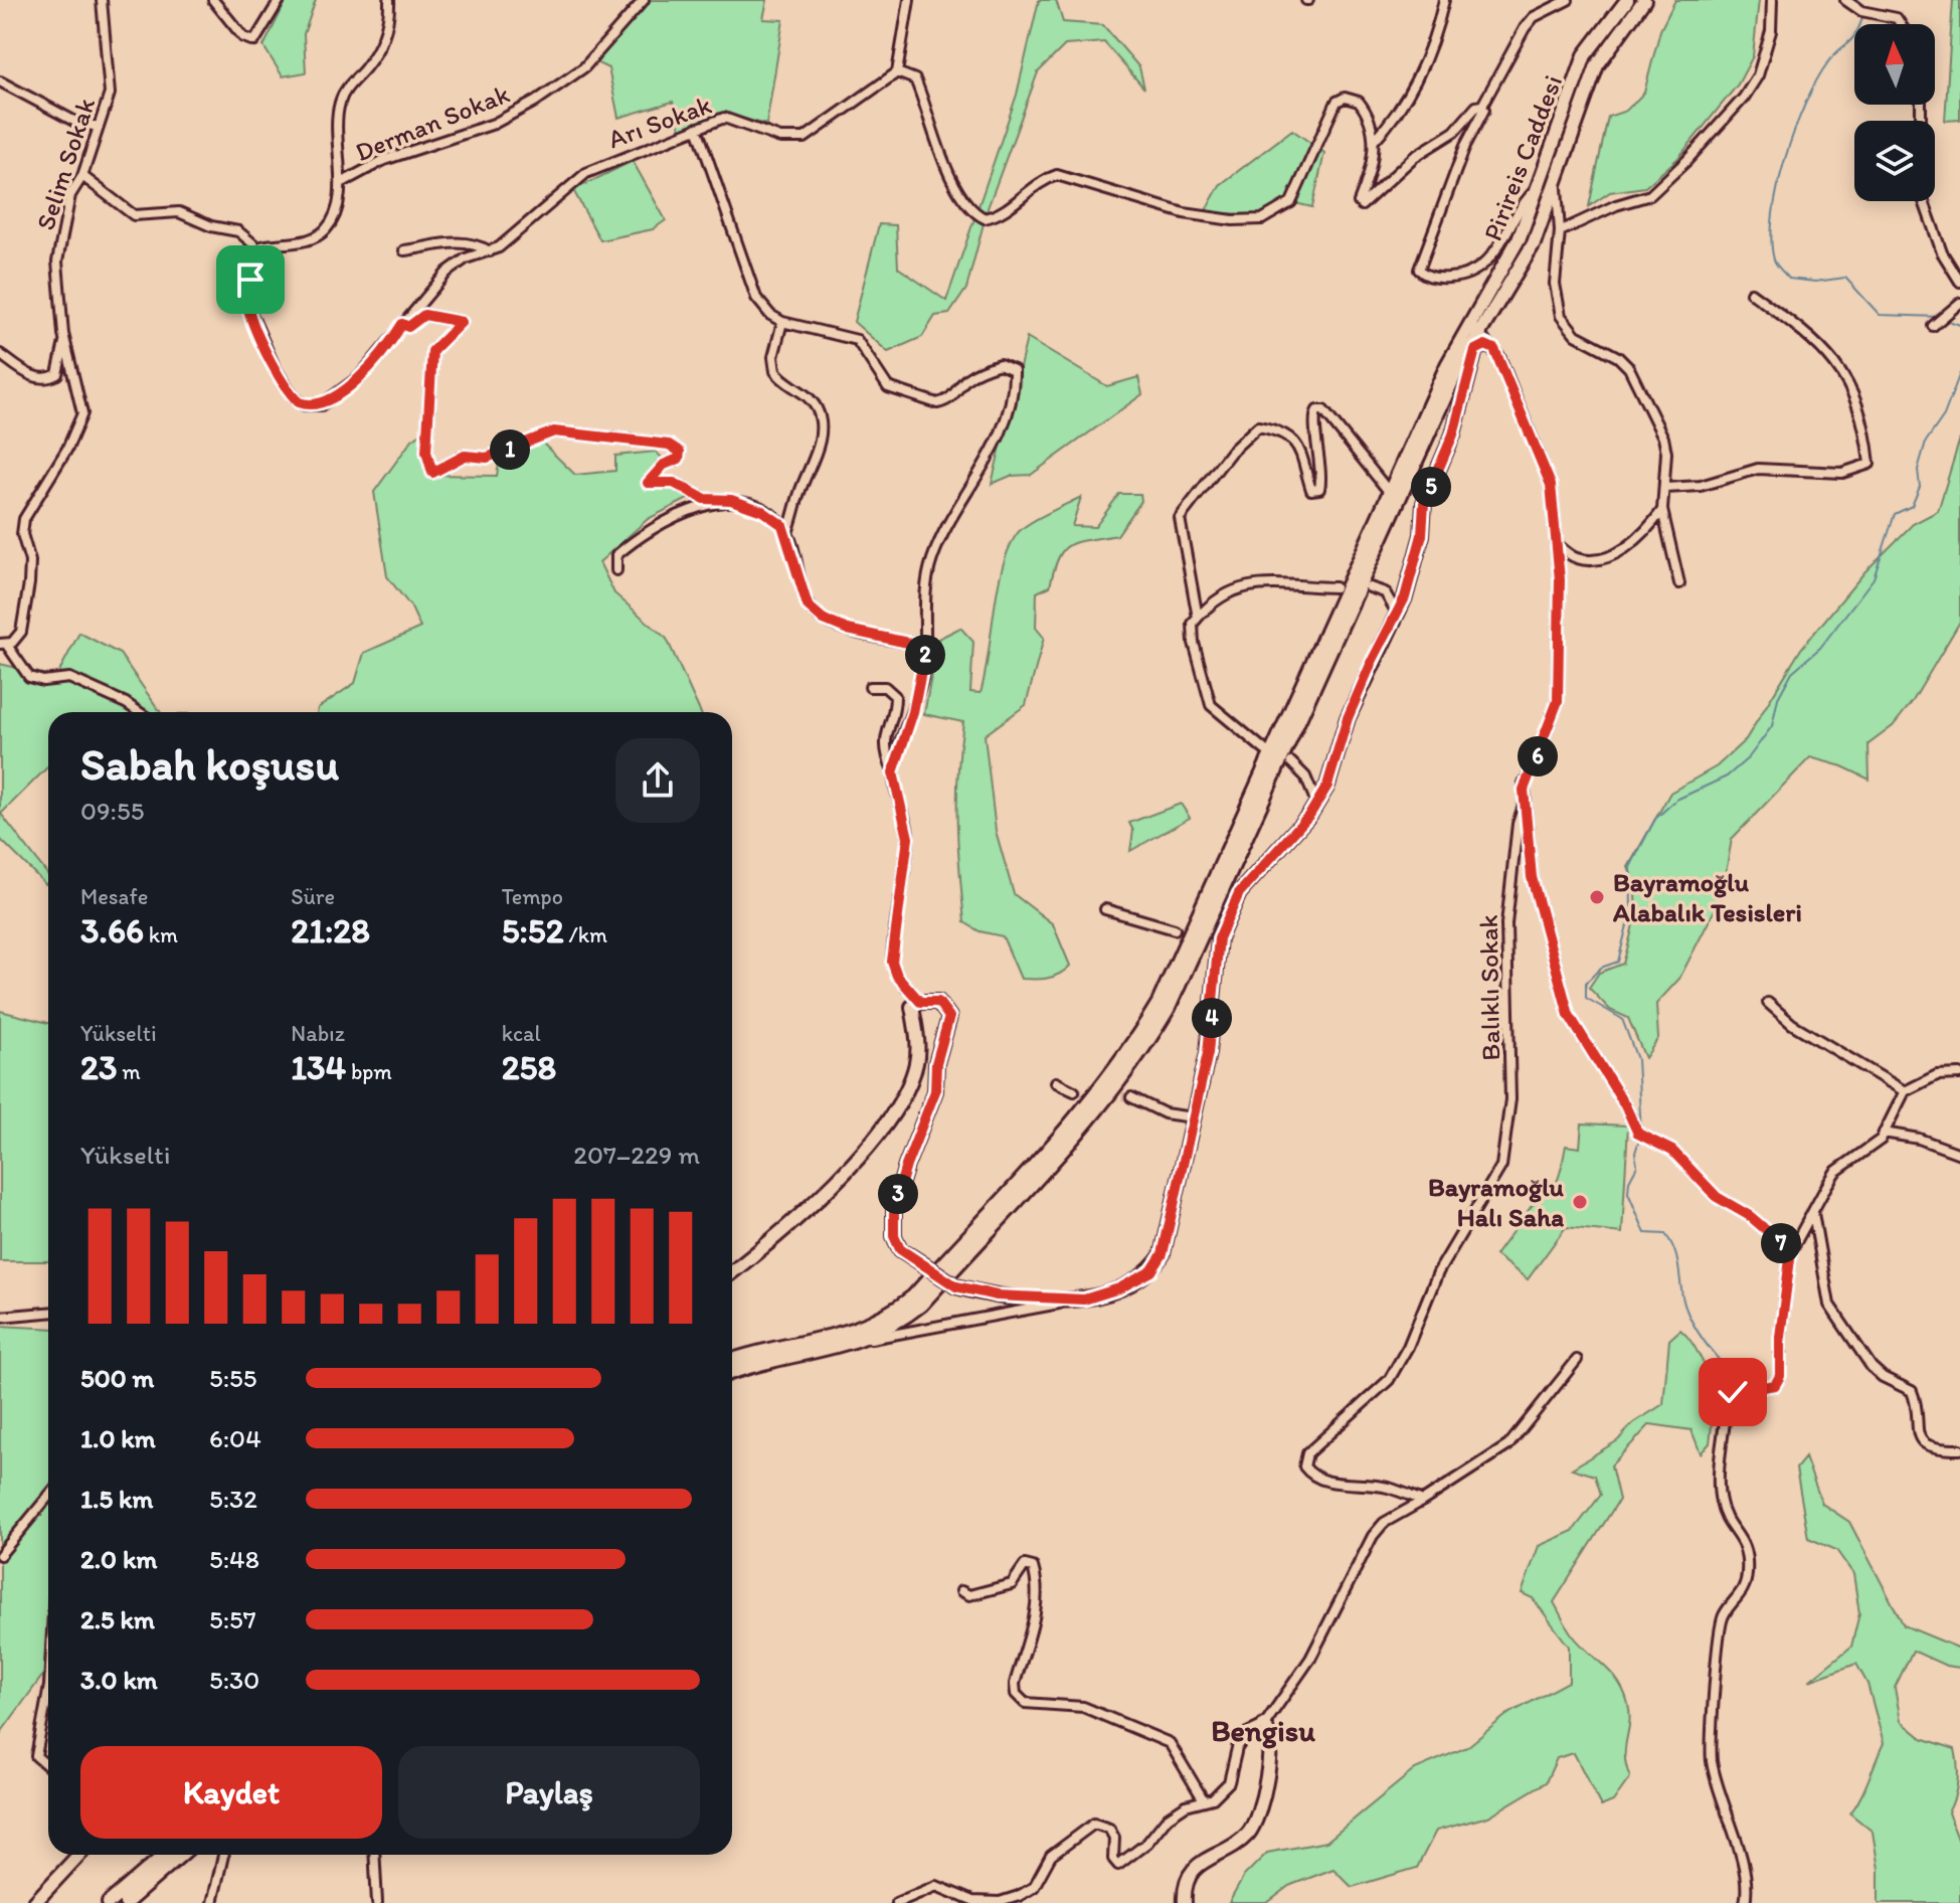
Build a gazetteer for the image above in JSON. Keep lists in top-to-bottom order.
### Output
{
  "streets": {
    "main road": ["Pirireis Caddesi"],
    "street": [
      "Arı Sokak",
      "Derman Sokak",
      "Selim Sokak",
      "Balıklı Sokak"
    ]
  },
  "crossings": [
    ["Pirireis Caddesi", "Balıklı Sokak"]
  ],
  "districts": ["Bengisu"],
  "places": ["Bayramoğlu Alabalık Tesisleri", "Bayramoğlu Halı Saha"],
  "north": "top",
  "page": {
    "pins": [
      "1",
      "5",
      "2",
      "6",
      "4",
      "3",
      "7"
    ],
    "heading": ["Sabah koşusu", "09:55"],
    "stats": [
      ["Mesafe", "3.66 km"],
      ["Süre", "21:28"],
      ["Tempo", "5:52 /km"],
      ["Yükselti", "23 m"],
      ["Nabız", "134 bpm"],
      ["kcal", "258"]
    ],
    "chart": ["Yükselti", "207–229 m"],
    "list": [
      {
        "name": "500 m",
        "note": "5:55"
      },
      {
        "name": "1.0 km",
        "note": "6:04"
      },
      {
        "name": "1.5 km",
        "note": "5:32"
      },
      {
        "name": "2.0 km",
        "note": "5:48"
      },
      {
        "name": "2.5 km",
        "note": "5:57"
      },
      {
        "name": "3.0 km",
        "note": "5:30"
      }
    ],
    "buttons": ["Kaydet", "Paylaş"]
  }
}
